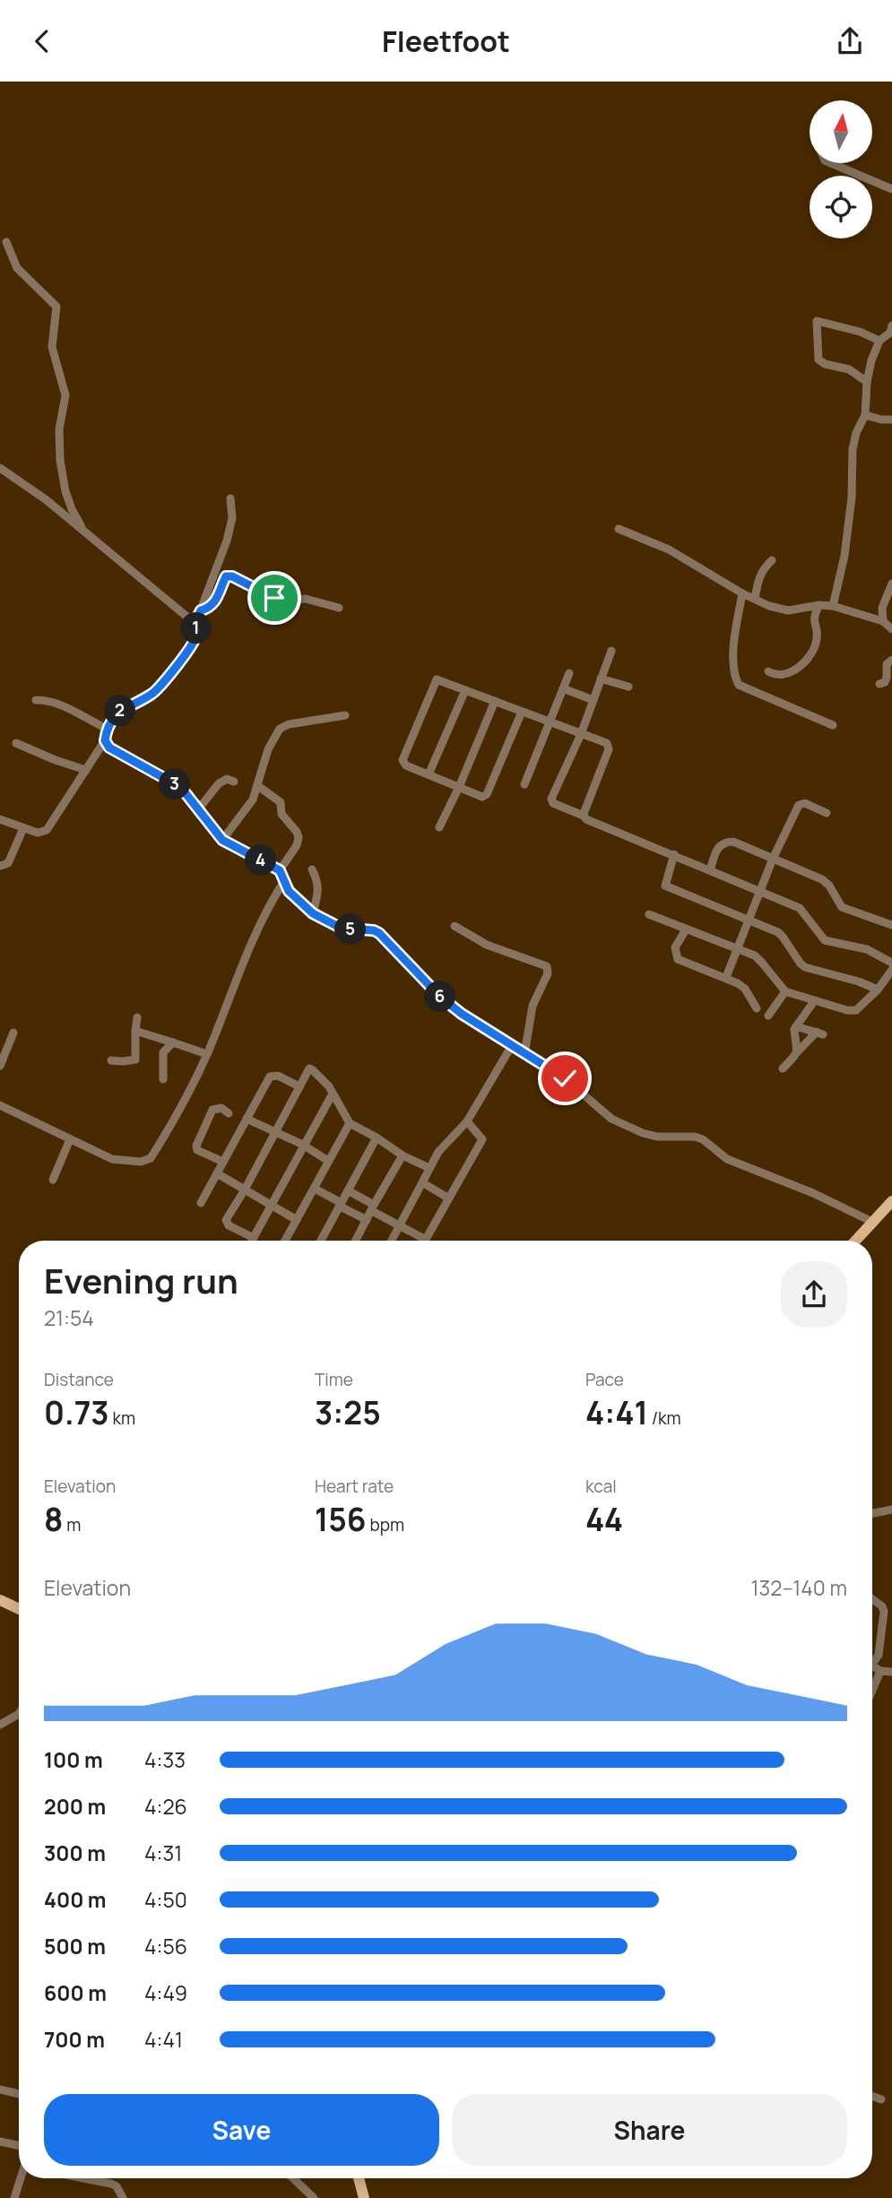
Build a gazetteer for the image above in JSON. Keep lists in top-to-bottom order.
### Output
{
  "north": "top",
  "page": {
    "header": "Fleetfoot",
    "pins": [
      "1",
      "2",
      "3",
      "4",
      "5",
      "6"
    ],
    "heading": ["Evening run", "21:54"],
    "stats": [
      ["Distance", "0.73 km"],
      ["Time", "3:25"],
      ["Pace", "4:41 /km"],
      ["Elevation", "8 m"],
      ["Heart rate", "156 bpm"],
      ["kcal", "44"]
    ],
    "chart": ["Elevation", "132–140 m"],
    "list": [
      {
        "name": "100 m",
        "note": "4:33"
      },
      {
        "name": "200 m",
        "note": "4:26"
      },
      {
        "name": "300 m",
        "note": "4:31"
      },
      {
        "name": "400 m",
        "note": "4:50"
      },
      {
        "name": "500 m",
        "note": "4:56"
      },
      {
        "name": "600 m",
        "note": "4:49"
      },
      {
        "name": "700 m",
        "note": "4:41"
      }
    ],
    "buttons": ["Save", "Share"]
  }
}
